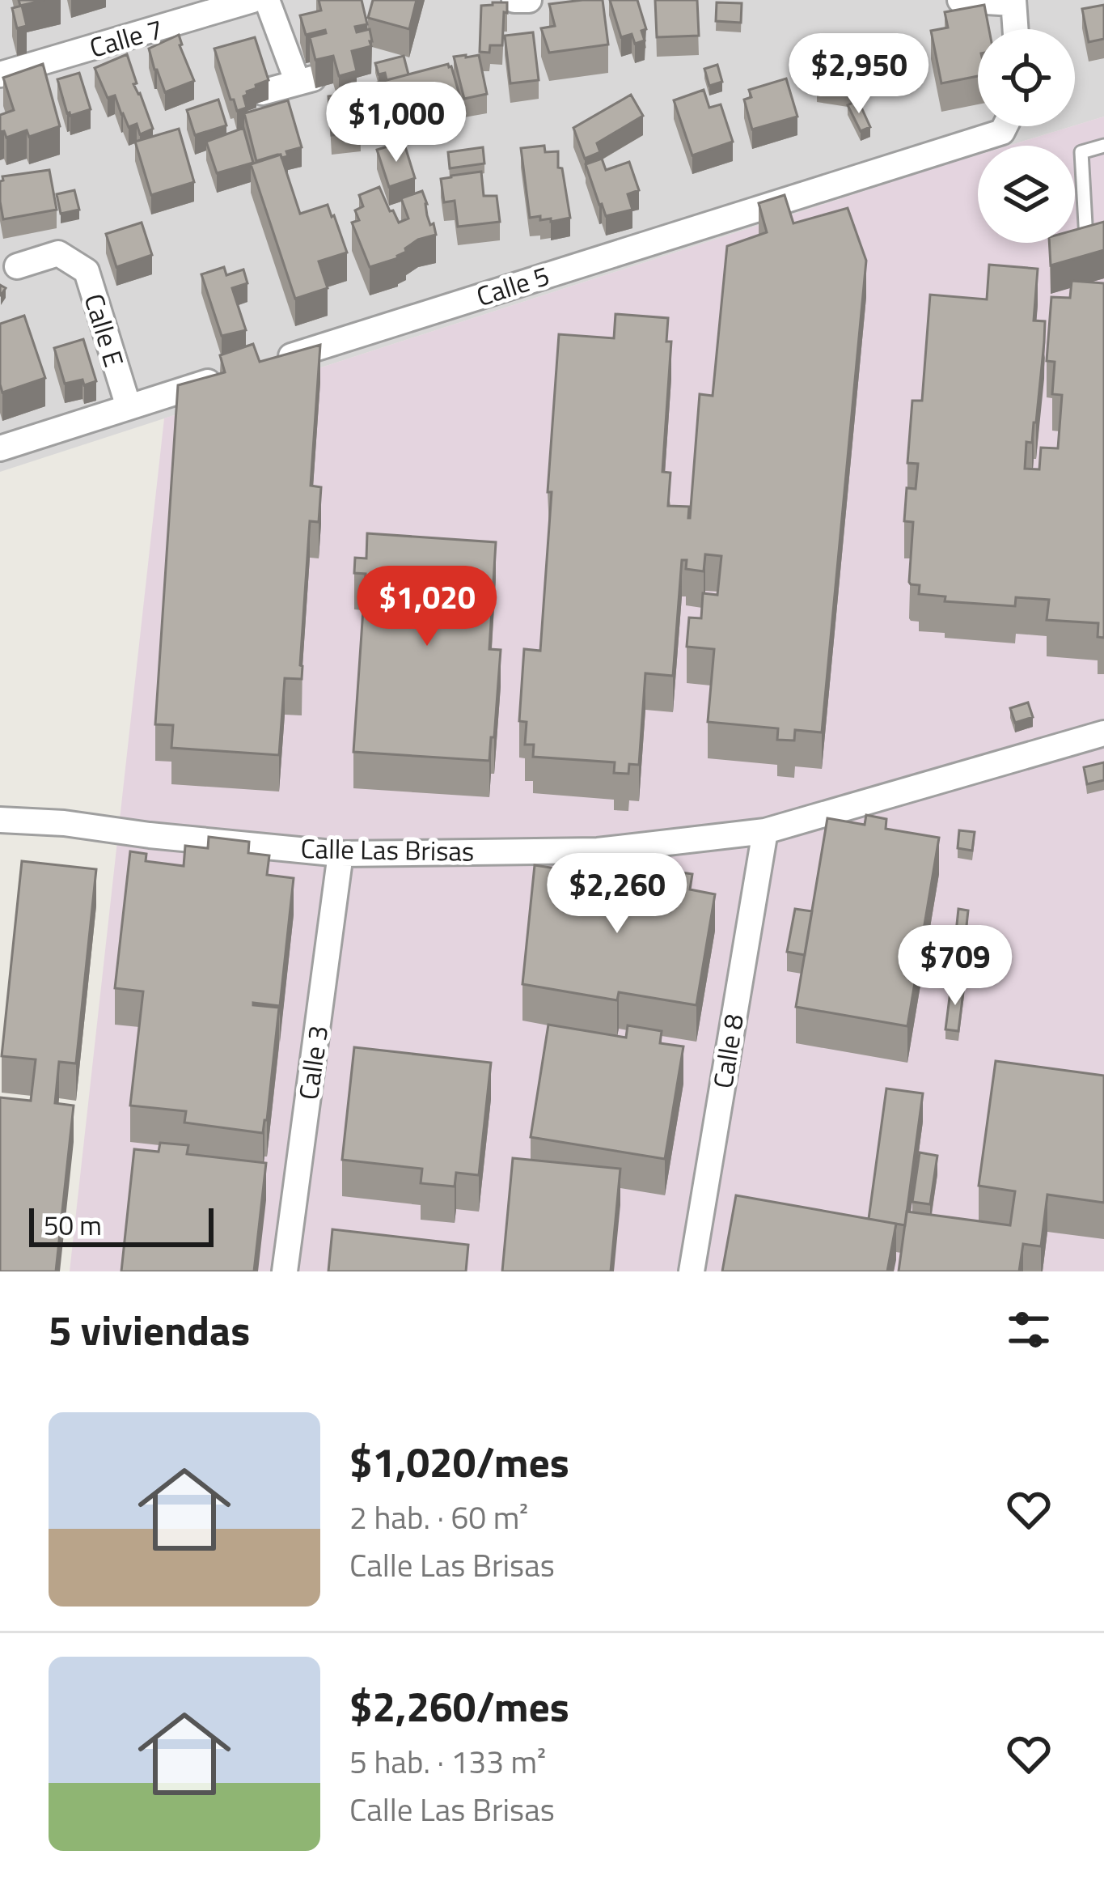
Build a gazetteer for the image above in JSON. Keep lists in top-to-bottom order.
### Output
{
  "streets": {
    "street": [
      "Calle 7",
      "Calle 5",
      "Calle E",
      "Calle Las Brisas",
      "Calle 8",
      "Calle 3"
    ]
  },
  "crossings": [
    ["Calle Las Brisas", "Calle 8"],
    ["Calle Las Brisas", "Calle 3"]
  ],
  "scale_bar": "50 m",
  "page": {
    "price": [
      "$2,950",
      "$1,000",
      "$1,020",
      "$2,260",
      "$709"
    ],
    "scale": "50 m",
    "heading": "5 viviendas",
    "list": [
      {
        "name": "$1,020/mes",
        "note": "2 hab. · 60 m² · Calle Las Brisas"
      },
      {
        "name": "$2,260/mes",
        "note": "5 hab. · 133 m² · Calle Las Brisas"
      }
    ]
  }
}
